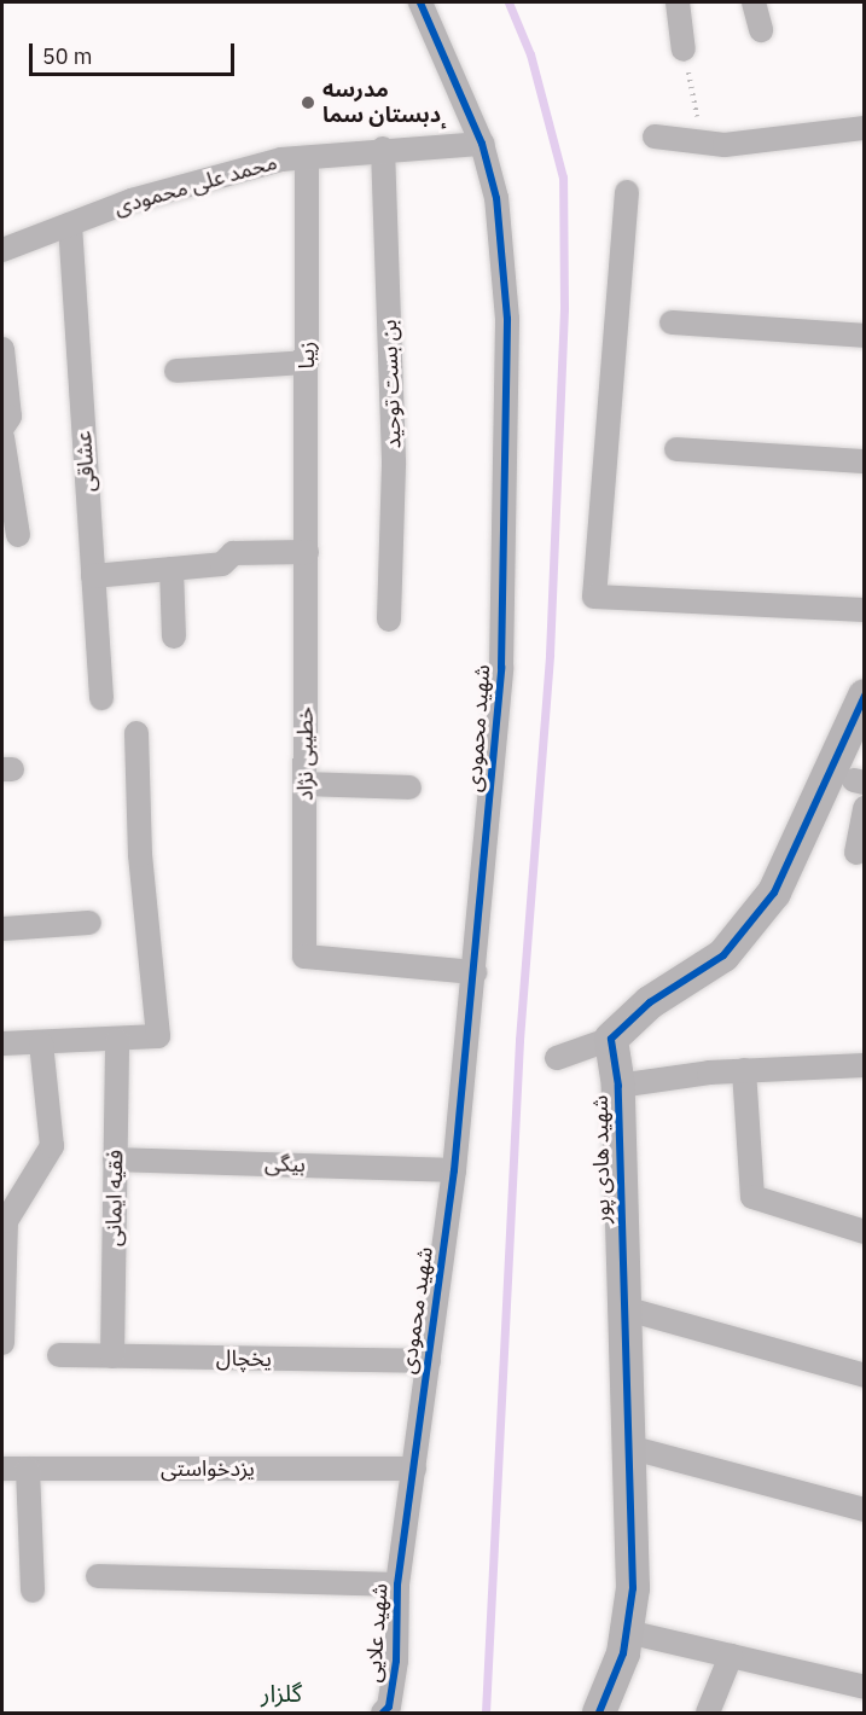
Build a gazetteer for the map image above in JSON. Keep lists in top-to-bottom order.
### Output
{
  "streets": {
    "street": [
      "محمد علی محمودی",
      "زیبا",
      "بن بست توحید",
      "عشاقی",
      "شهید محمودی",
      "خطیبی نژاد",
      "شهید هادی پور",
      "بیگی",
      "فقیه ایمانی",
      "یخچال",
      "یزدخواستی",
      "شهید علایی"
    ]
  },
  "crossings": [
    ["محمد علی محمودی", "زیبا"],
    ["محمد علی محمودی", "بن بست توحید"],
    ["محمد علی محمودی", "عشاقی"],
    ["محمد علی محمودی", "شهید محمودی"],
    ["زیبا", "خطیبی نژاد"],
    ["شهید محمودی", "خطیبی نژاد"],
    ["شهید محمودی", "بیگی"],
    ["شهید محمودی", "یخچال"],
    ["شهید محمودی", "یزدخواستی"],
    ["شهید محمودی", "شهید علایی"],
    ["بیگی", "فقیه ایمانی"],
    ["فقیه ایمانی", "یخچال"],
    ["یزدخواستی", "شهید علایی"]
  ],
  "districts": ["گلزار"],
  "places": ["مدرسه دبستان سما ٕ"],
  "scale_bar": "50 m"
}
